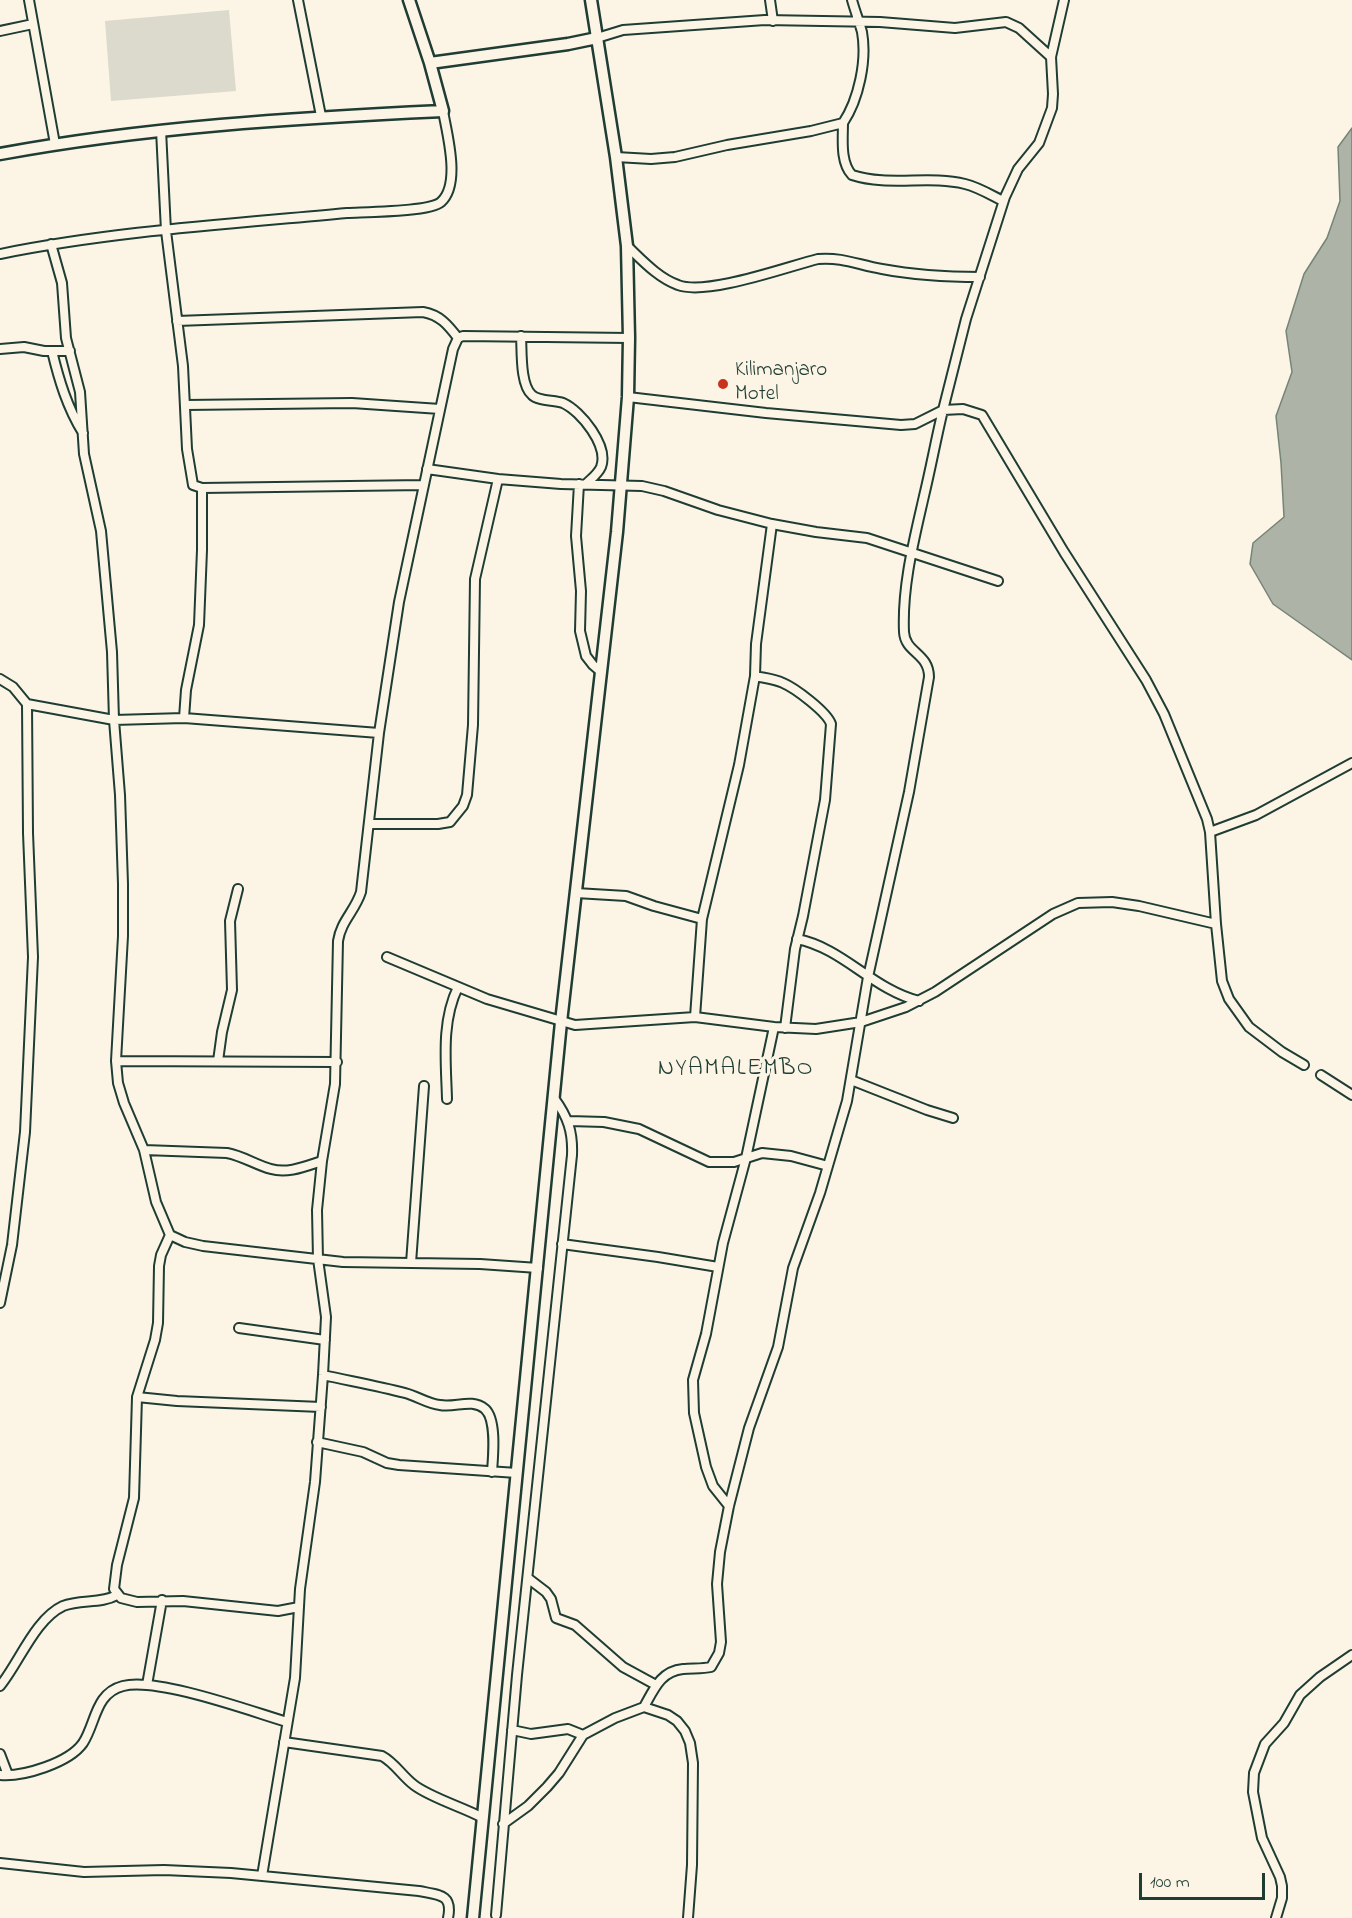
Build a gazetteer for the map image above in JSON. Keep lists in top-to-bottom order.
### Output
{
  "districts": ["NYAMALEMBO"],
  "places": ["Kilimanjaro Motel"],
  "scale_bar": "100 m"
}
